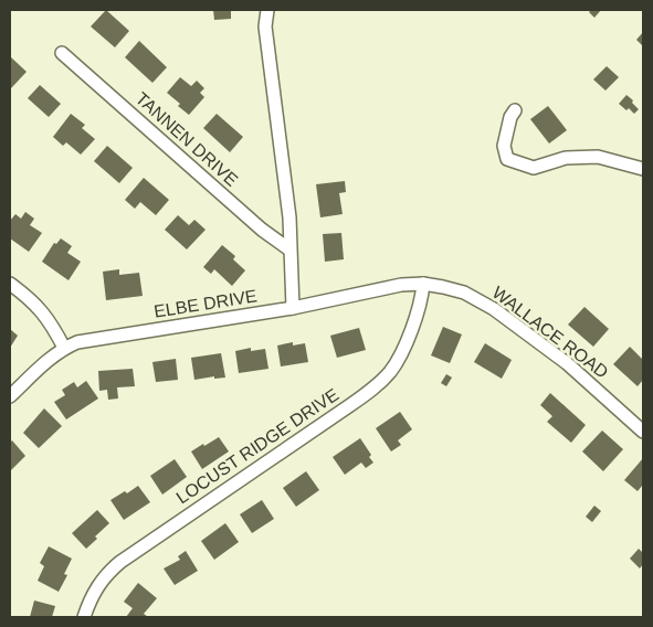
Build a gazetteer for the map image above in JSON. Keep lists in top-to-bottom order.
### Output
{
  "streets": {
    "street": [
      "TANNEN DRIVE",
      "ELBE DRIVE",
      "WALLACE ROAD",
      "LOCUST RIDGE DRIVE"
    ]
  },
  "crossings": [
    ["ELBE DRIVE", "WALLACE ROAD"],
    ["ELBE DRIVE", "LOCUST RIDGE DRIVE"],
    ["WALLACE ROAD", "LOCUST RIDGE DRIVE"]
  ]
}
